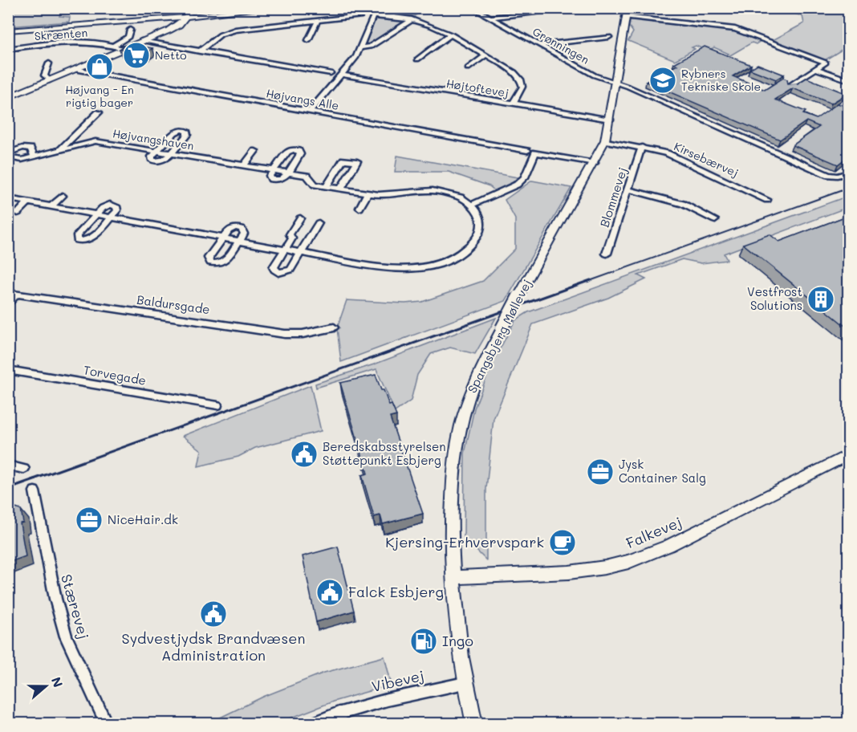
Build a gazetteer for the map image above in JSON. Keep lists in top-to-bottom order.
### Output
{
  "streets": {
    "street": [
      "Skrænten",
      "Grønningen",
      "Højtoftevej",
      "Højvangs Alle",
      "Højvangshaven",
      "Kirsebærvej",
      "Blommevej",
      "Baldursgade",
      "Spangsbjerg Møllevej",
      "Torvegade",
      "Falkevej",
      "Stærevej",
      "Vibevej"
    ]
  },
  "crossings": [
    ["Grønningen", "Spangsbjerg Møllevej"],
    ["Højtoftevej", "Spangsbjerg Møllevej"],
    ["Kirsebærvej", "Blommevej"],
    ["Kirsebærvej", "Spangsbjerg Møllevej"],
    ["Spangsbjerg Møllevej", "Falkevej"],
    ["Spangsbjerg Møllevej", "Vibevej"]
  ],
  "places": {
    "supermarket": ["Netto"],
    "shop": ["Højvang - En rigtig bager"],
    "school or university": ["Rybners Tekniske Skole"],
    "building": ["Vestfrost Solutions"],
    "public building": ["Beredskabsstyrelsen Støttepunkt Esbjerg", "Falck Esbjerg", "Sydvestjydsk Brandvæsen Administration"],
    "office": ["Jysk Container Salg", "NiceHair.dk"],
    "cafe": ["Kjersing-Erhvervspark"],
    "fuel station": ["Ingo"]
  },
  "north": "right"
}
